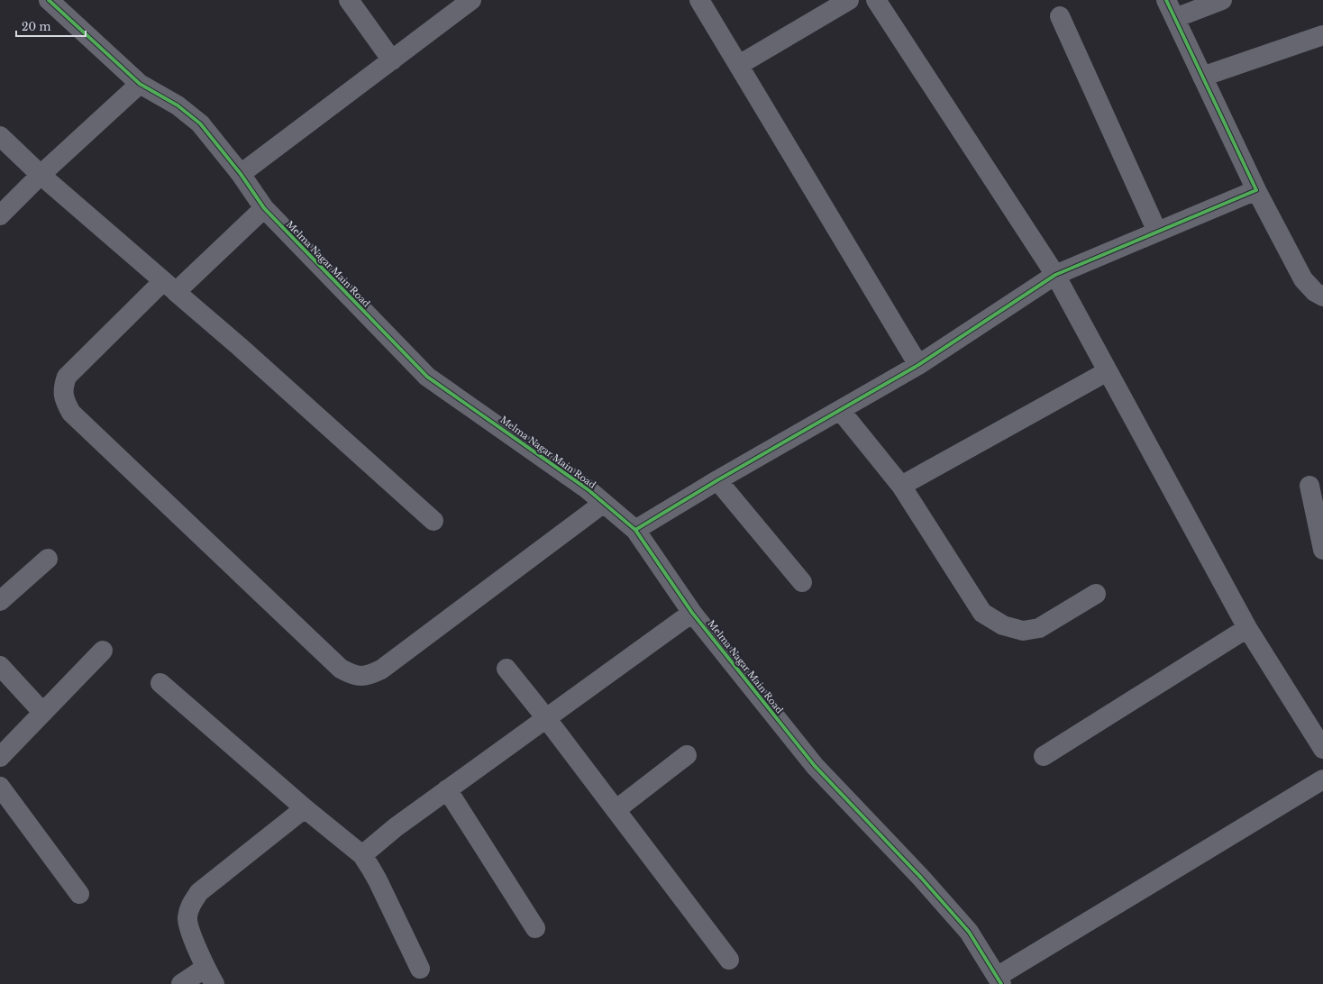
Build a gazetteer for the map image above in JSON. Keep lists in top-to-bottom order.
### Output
{
  "streets": {
    "street": ["Melma Nagar Main Road"]
  },
  "scale_bar": "20 m"
}
